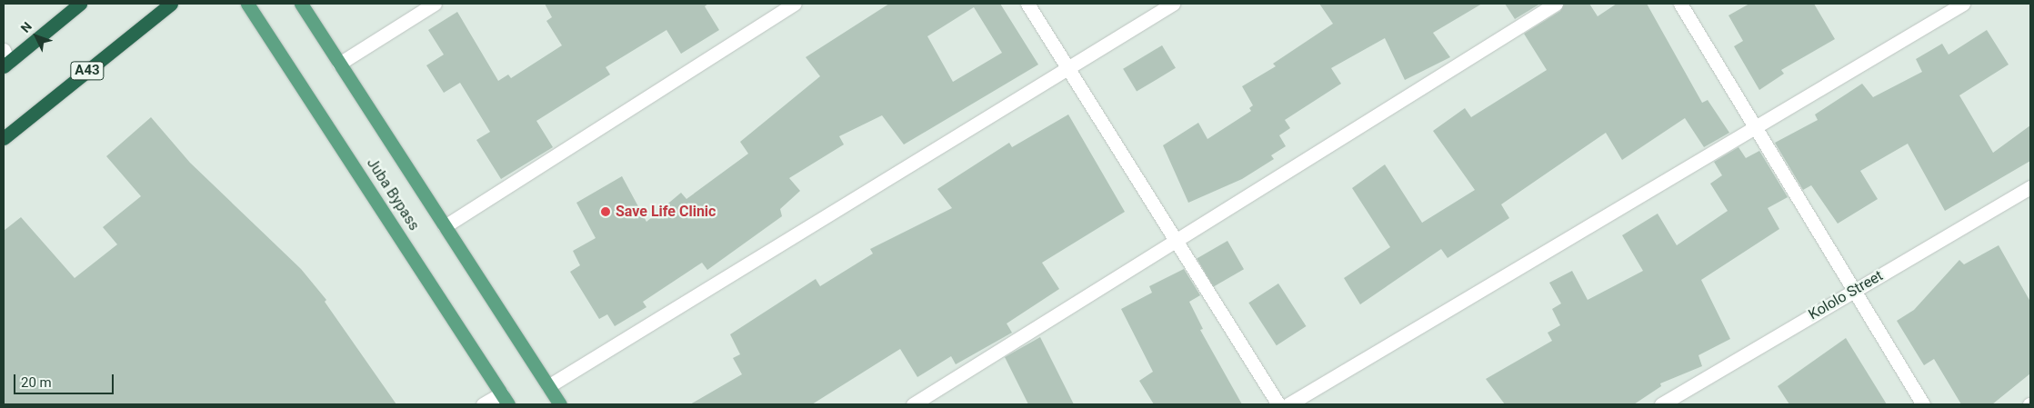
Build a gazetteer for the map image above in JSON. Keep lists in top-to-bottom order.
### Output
{
  "streets": {
    "highway": ["A43"],
    "main road": ["Juba Bypass"],
    "street": ["Kololo Street"]
  },
  "places": ["Save Life Clinic"],
  "scale_bar": "20 m",
  "north": "top left"
}
